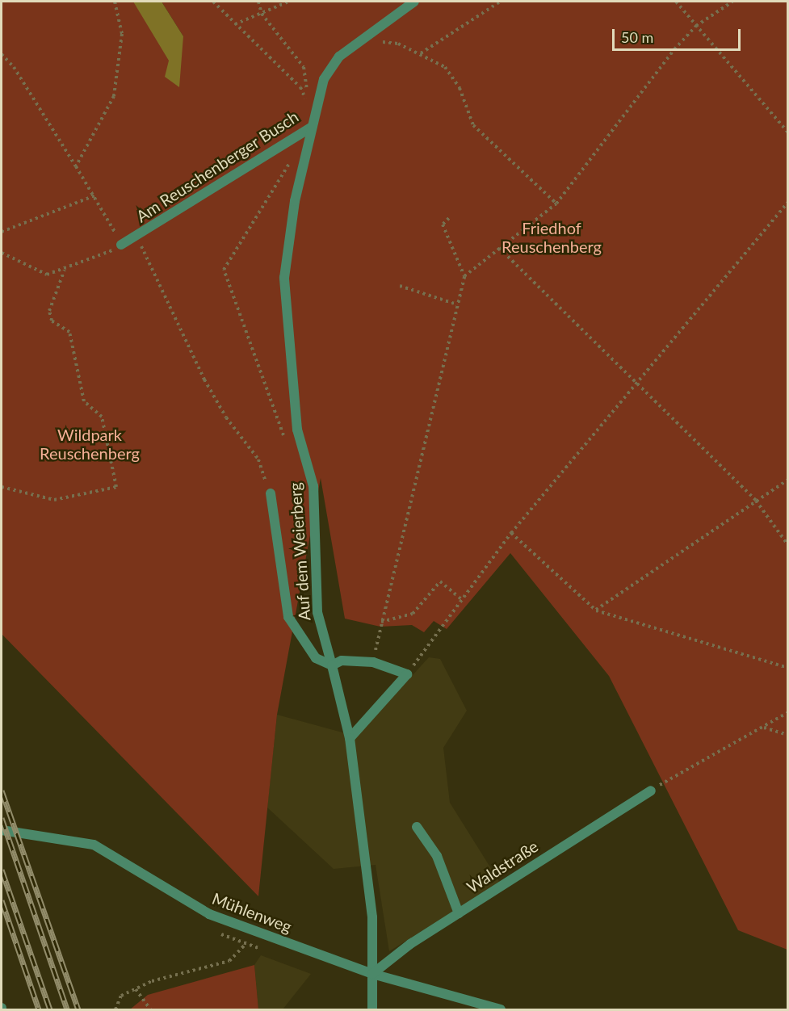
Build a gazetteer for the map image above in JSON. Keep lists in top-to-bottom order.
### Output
{
  "streets": {
    "street": [
      "Am Reuschenberger Busch",
      "Auf dem Weierberg",
      "Waldstraße",
      "Mühlenweg"
    ]
  },
  "crossings": [
    ["Am Reuschenberger Busch", "Auf dem Weierberg"],
    ["Auf dem Weierberg", "Waldstraße"],
    ["Auf dem Weierberg", "Mühlenweg"],
    ["Waldstraße", "Mühlenweg"]
  ],
  "parks": ["Friedhof Reuschenberg", "Wildpark Reuschenberg"],
  "scale_bar": "50 m"
}
